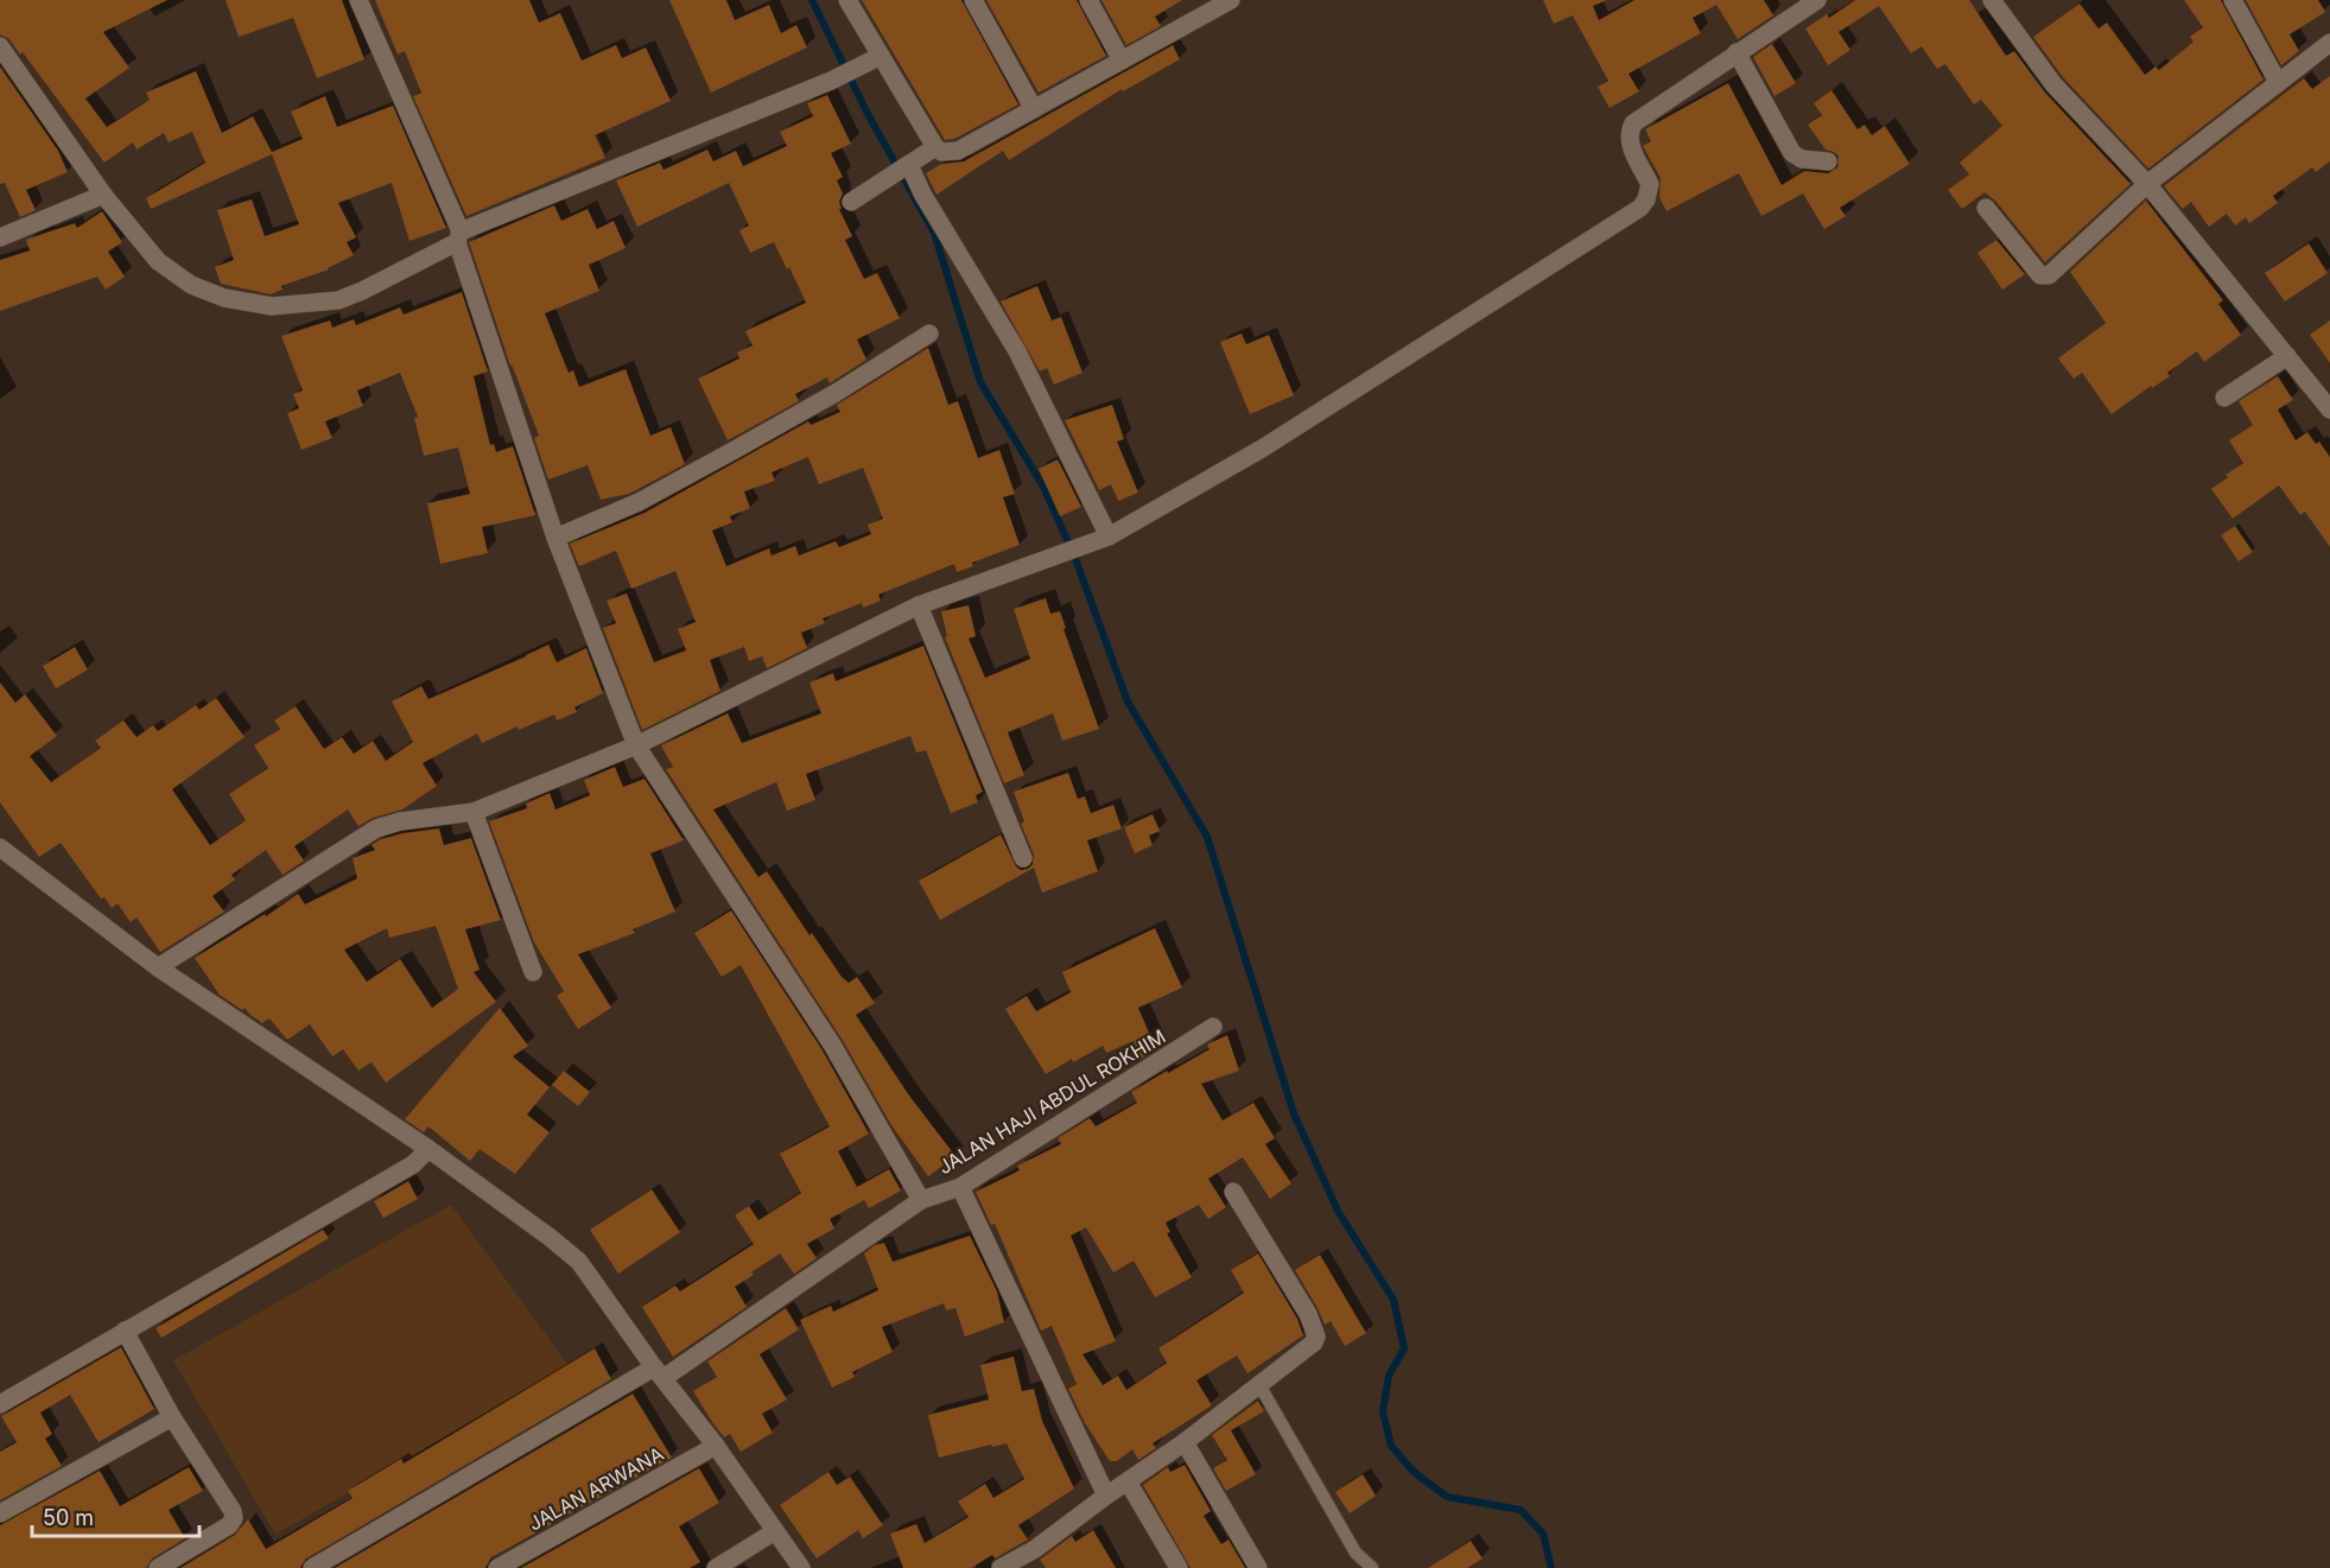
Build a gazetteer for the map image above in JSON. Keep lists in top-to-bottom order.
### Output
{
  "streets": {
    "street": ["JALAN HAJI ABDUL ROKHIM", "JALAN ARWANA"]
  },
  "scale_bar": "50 m"
}
